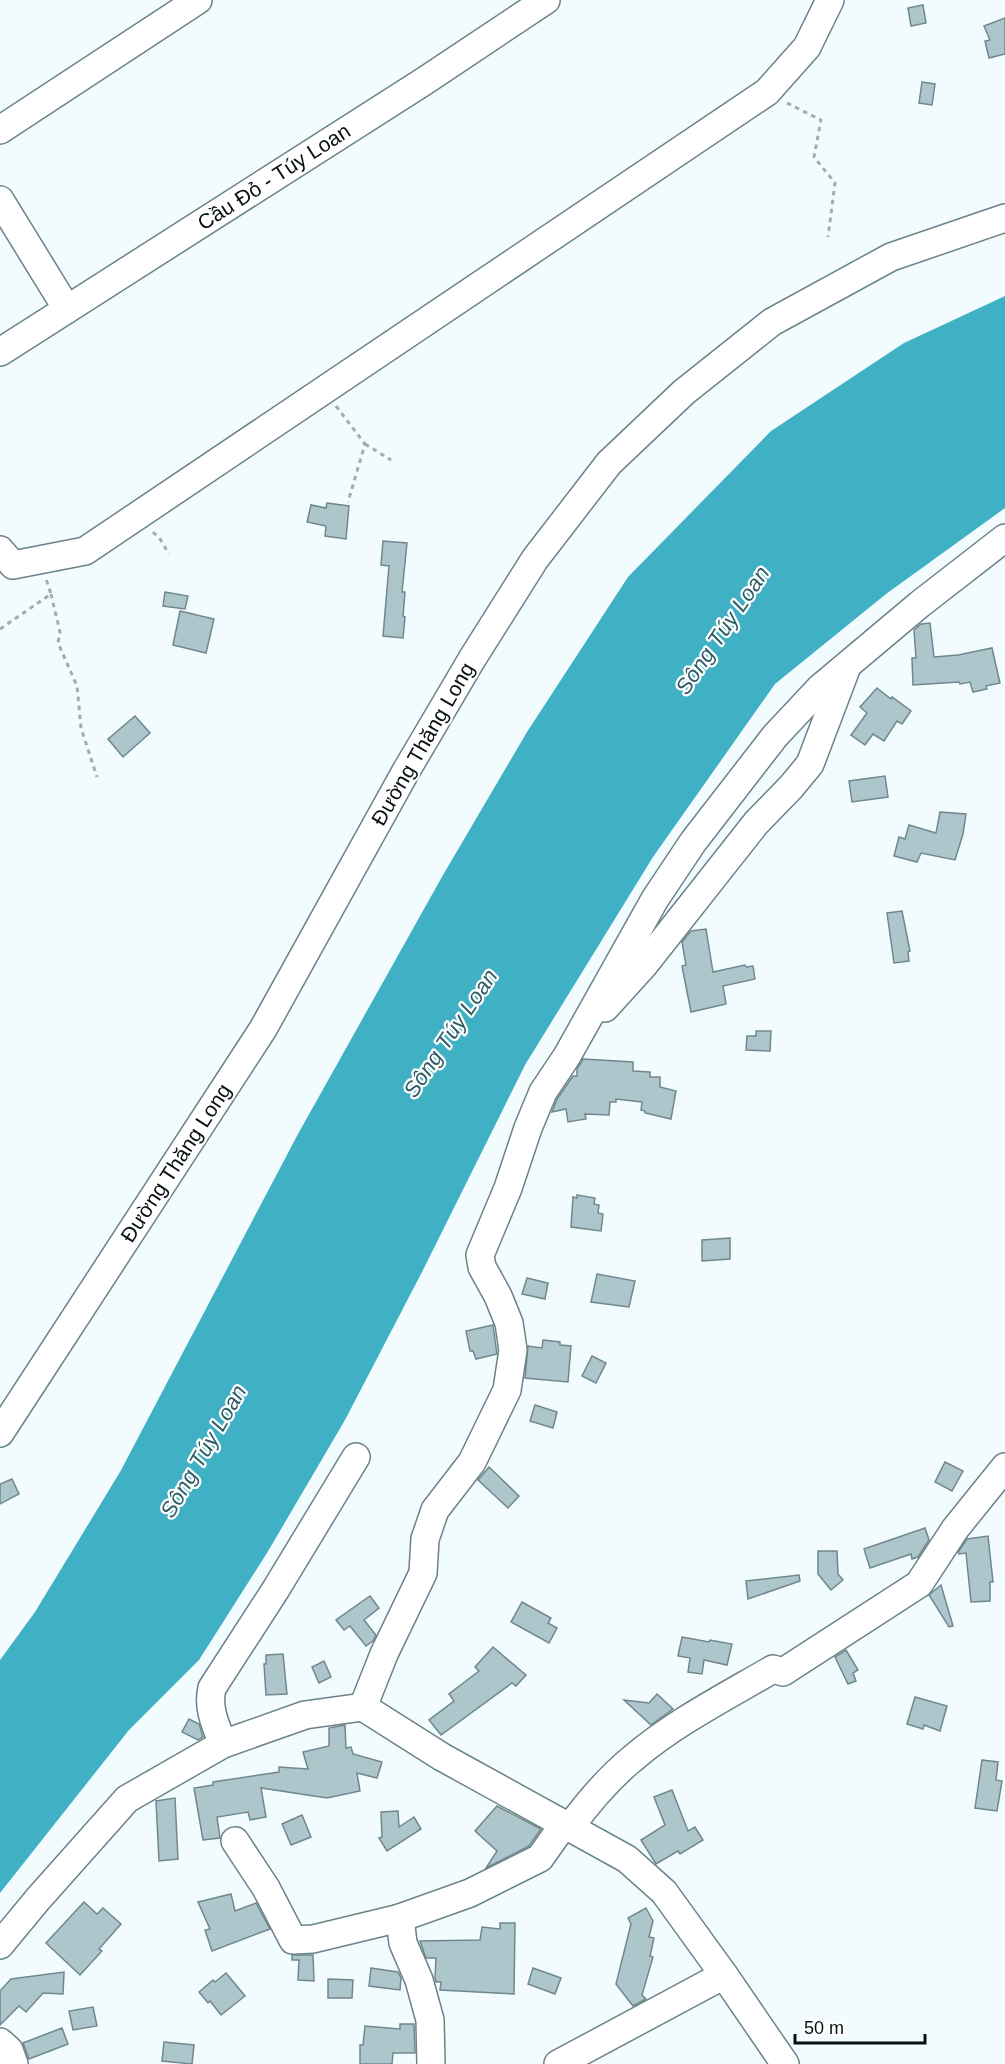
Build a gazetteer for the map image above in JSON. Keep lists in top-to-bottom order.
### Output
{
  "streets": {
    "street": ["Cầu Đỏ - Túy Loan", "Đường Thăng Long"]
  },
  "water": ["Sông Túy Loan"],
  "scale_bar": "50 m"
}
